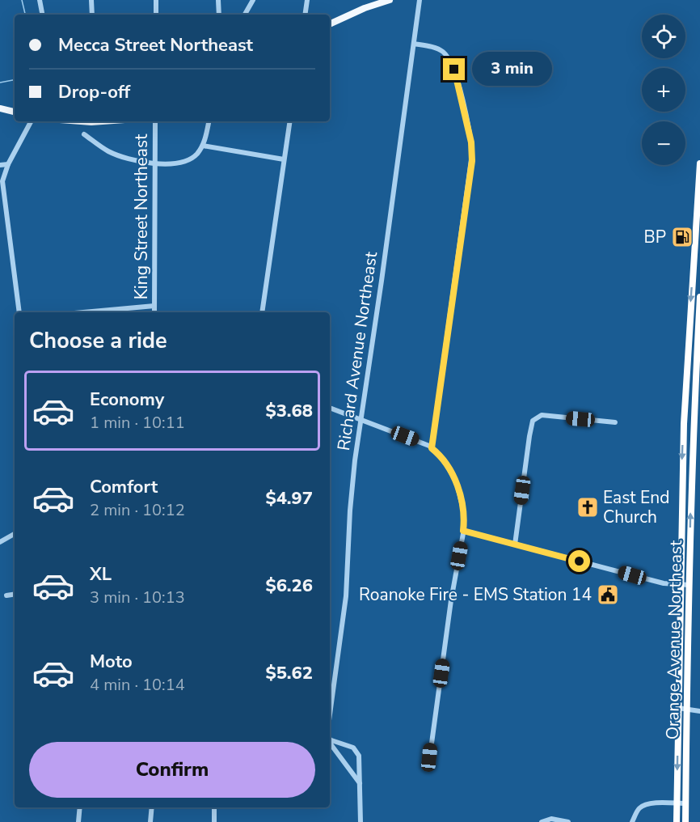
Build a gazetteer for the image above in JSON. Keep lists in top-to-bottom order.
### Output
{
  "streets": {
    "highway": ["Orange Avenue Northeast"],
    "street": ["King Street Northeast", "Richard Avenue Northeast"]
  },
  "places": {
    "fuel station": ["BP"],
    "church": ["East End Church"],
    "public building": ["Roanoke Fire - EMS Station 14"]
  },
  "page": {
    "map_buttons": ["+", "−"],
    "banner": ["Mecca Street Northeast", "Drop-off"],
    "bubble": "3 min",
    "heading": "Choose a ride",
    "list": [
      {
        "name": "Economy",
        "note": "1 min · 10:11",
        "value": "$3.68"
      },
      {
        "name": "Comfort",
        "note": "2 min · 10:12",
        "value": "$4.97"
      },
      {
        "name": "XL",
        "note": "3 min · 10:13",
        "value": "$6.26"
      },
      {
        "name": "Moto",
        "note": "4 min · 10:14",
        "value": "$5.62"
      }
    ],
    "buttons": "Confirm"
  }
}
